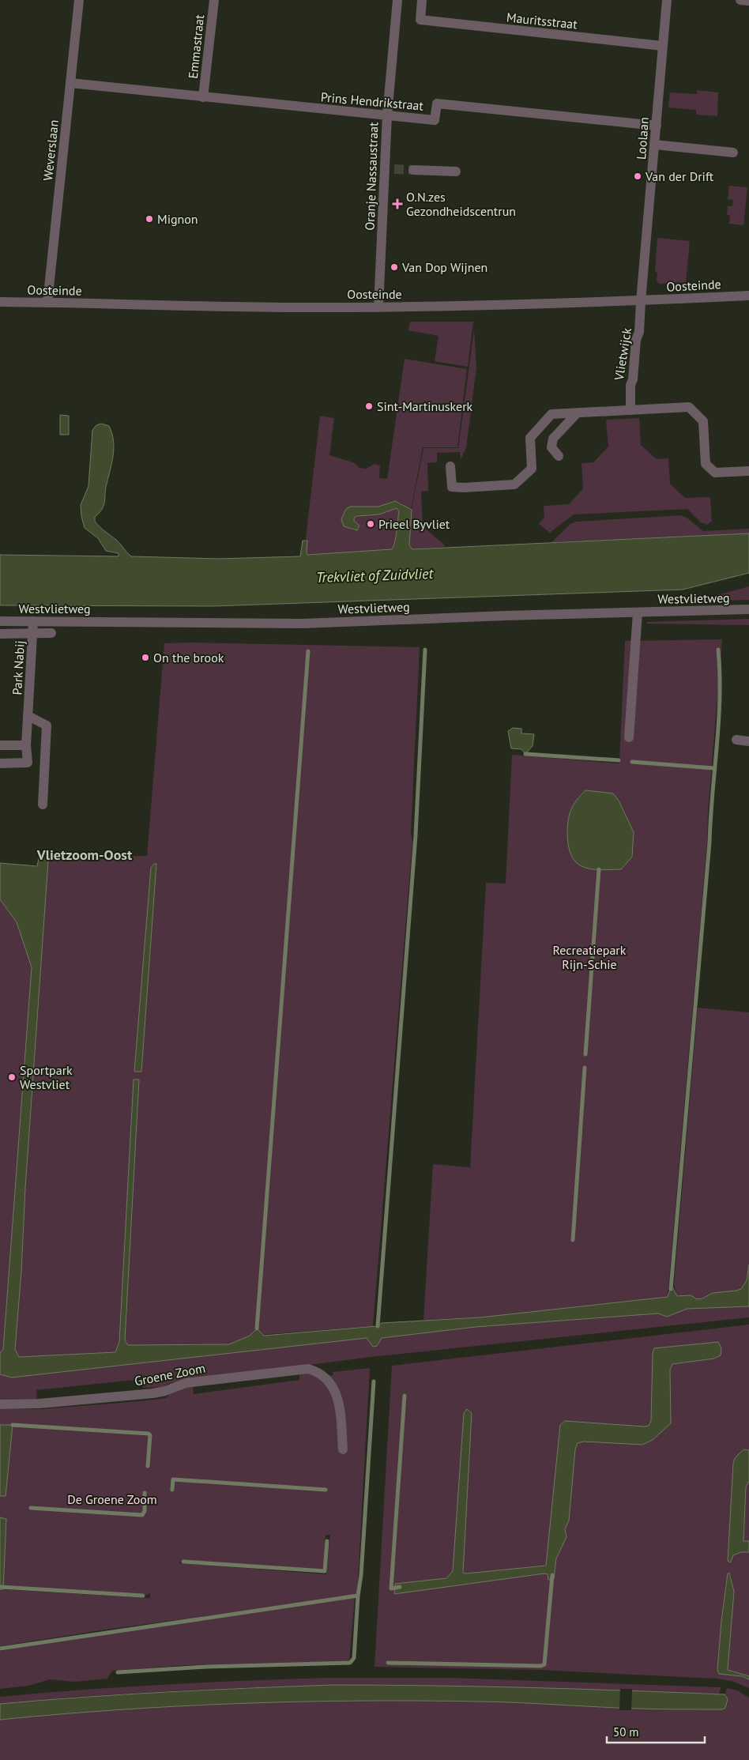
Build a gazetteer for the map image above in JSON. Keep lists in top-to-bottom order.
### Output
{
  "streets": {
    "street": [
      "Mauritsstraat",
      "Emmastraat",
      "Prins Hendrikstraat",
      "Loolaan",
      "Weverslaan",
      "Oranje Nassaustraat",
      "Oosteinde",
      "Vlietwijck",
      "Westvlietweg",
      "Park Nabij",
      "Groene Zoom"
    ]
  },
  "crossings": [
    ["Mauritsstraat", "Loolaan"],
    ["Emmastraat", "Prins Hendrikstraat"],
    ["Prins Hendrikstraat", "Loolaan"],
    ["Prins Hendrikstraat", "Weverslaan"],
    ["Prins Hendrikstraat", "Oranje Nassaustraat"],
    ["Loolaan", "Oosteinde"],
    ["Loolaan", "Vlietwijck"],
    ["Weverslaan", "Oosteinde"],
    ["Oranje Nassaustraat", "Oosteinde"],
    ["Oosteinde", "Vlietwijck"],
    ["Westvlietweg", "Park Nabij"]
  ],
  "districts": ["Vlietzoom-Oost"],
  "water": ["Trekvliet of Zuidvliet"],
  "parks": ["Recreatiepark Rijn-Schie", "De Groene Zoom"],
  "places": {
    "other": [
      "Van der Drift",
      "Mignon",
      "Van Dop Wijnen",
      "Sint-Martinuskerk",
      "Prieel Byvliet",
      "On the brook",
      "Sportpark Westvliet"
    ],
    "health": ["O.N.zes Gezondheidscentrun"]
  },
  "scale_bar": "50 m"
}
